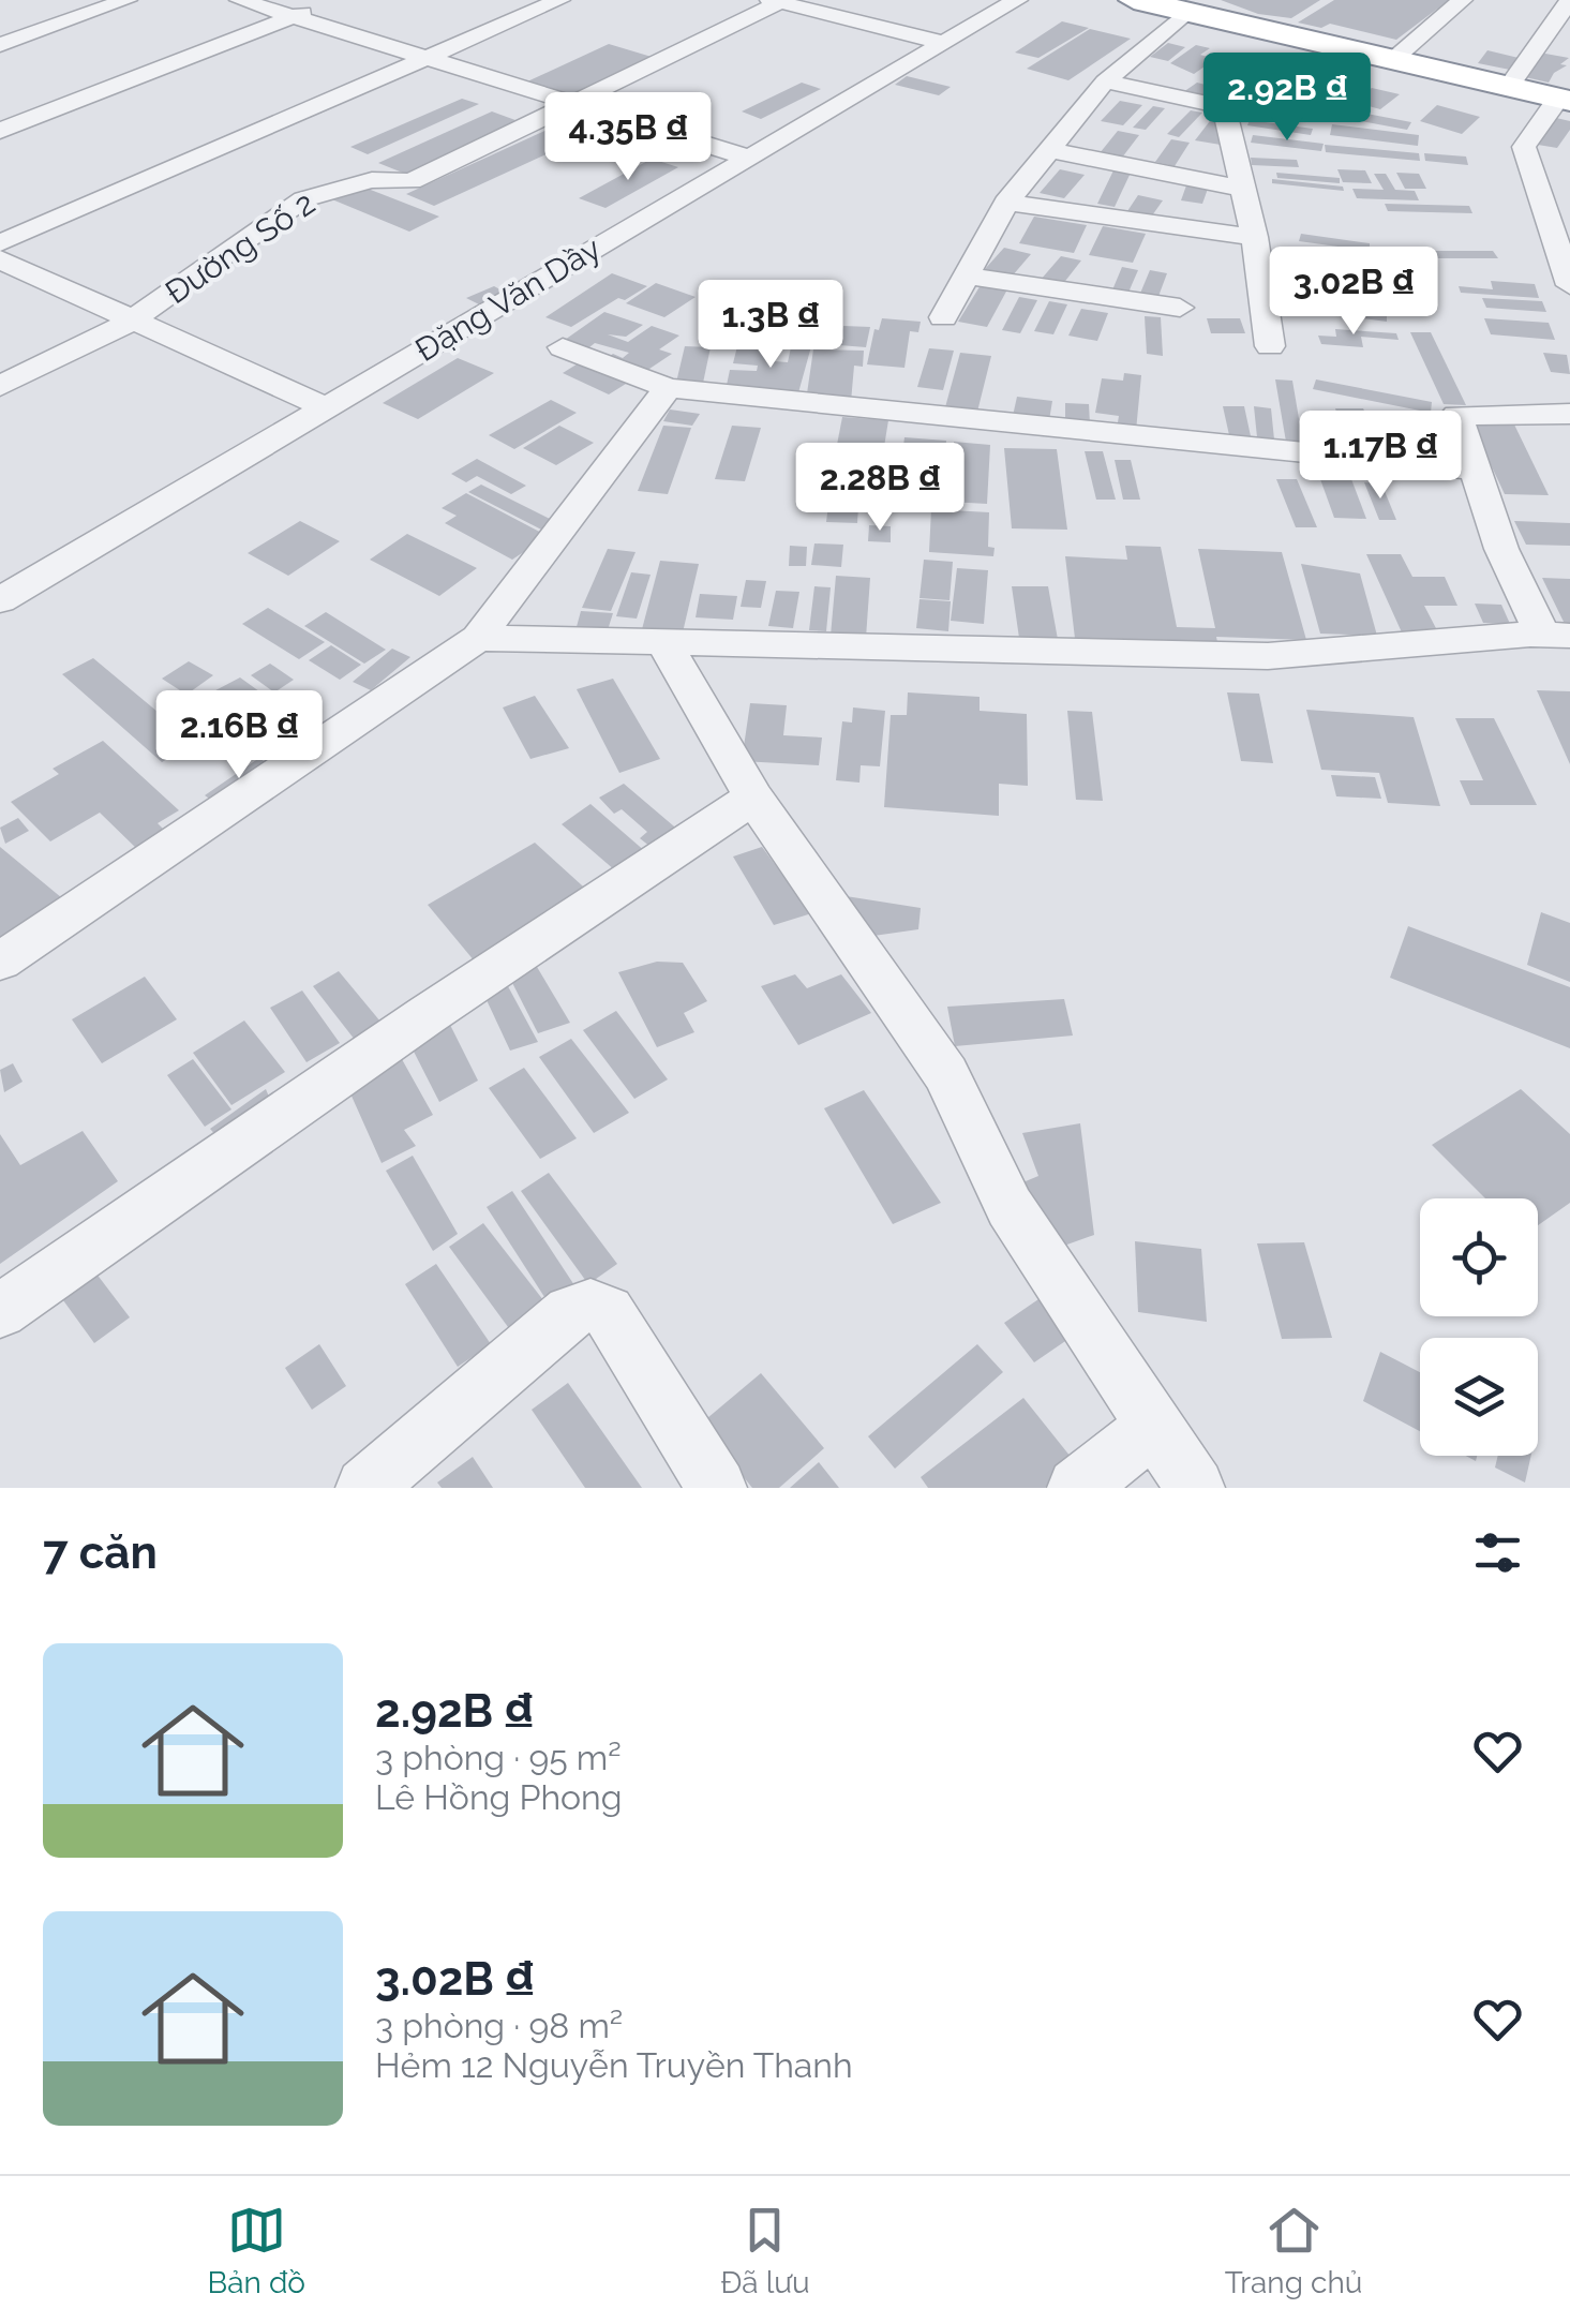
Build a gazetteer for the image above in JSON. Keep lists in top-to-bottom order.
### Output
{
  "streets": {
    "street": ["Đường Số 2", "Đặng Văn Dầy"]
  },
  "page": {
    "price": [
      "2.92B ₫",
      "4.35B ₫",
      "3.02B ₫",
      "1.3B ₫",
      "1.17B ₫",
      "2.28B ₫",
      "2.16B ₫"
    ],
    "heading": "7 căn",
    "list": [
      {
        "name": "2.92B ₫",
        "note": "3 phòng · 95 m² · Lê Hồng Phong"
      },
      {
        "name": "3.02B ₫",
        "note": "3 phòng · 98 m² · Hẻm 12 Nguyễn Truyền Thanh"
      }
    ],
    "tabs": ["Bản đồ", "Đã lưu", "Trang chủ"]
  }
}
